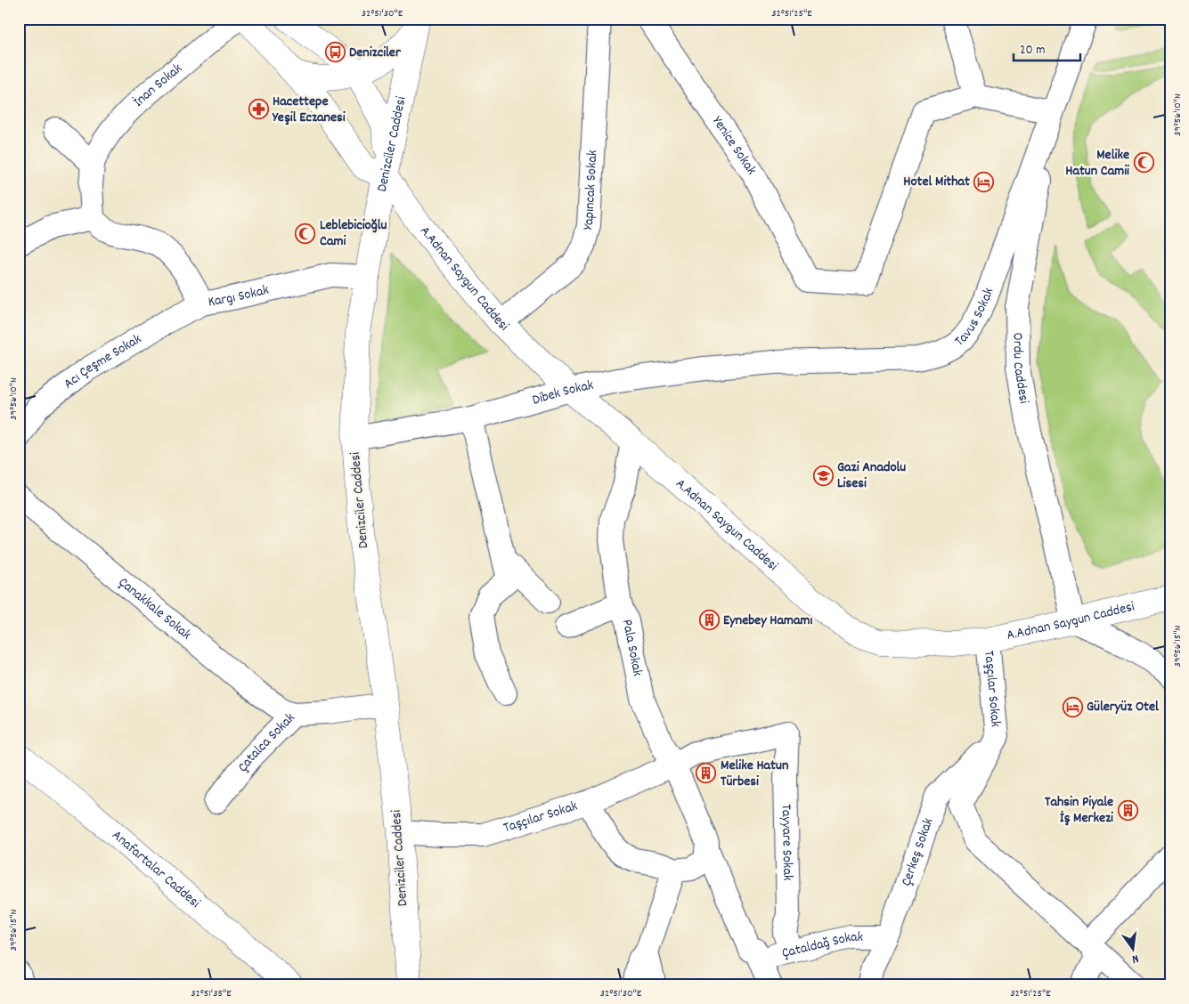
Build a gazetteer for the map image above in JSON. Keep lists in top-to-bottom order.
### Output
{
  "streets": {
    "main road": ["Denizciler Caddesi", "A.Adnan Saygun Caddesi", "Anafartalar Caddesi"],
    "street": [
      "İnan Sokak",
      "Yenice Sokak",
      "Yapıncak Sokak",
      "Kargı Sokak",
      "Tavus Sokak",
      "Acı Çeşme Sokak",
      "Ordu Caddesi",
      "Dibek Sokak",
      "Çanakkale Sokak",
      "Pala Sokak",
      "Taşçılar Sokak",
      "Çatalca Sokak",
      "Tayyare Sokak",
      "Çerkeş Sokak",
      "Çataldağ Sokak"
    ]
  },
  "crossings": [
    ["Denizciler Caddesi", "A.Adnan Saygun Caddesi"],
    ["Denizciler Caddesi", "Kargı Sokak"],
    ["Denizciler Caddesi", "Dibek Sokak"],
    ["Denizciler Caddesi", "Taşçılar Sokak"],
    ["Denizciler Caddesi", "Çatalca Sokak"],
    ["Yapıncak Sokak", "A.Adnan Saygun Caddesi"],
    ["A.Adnan Saygun Caddesi", "Ordu Caddesi"],
    ["A.Adnan Saygun Caddesi", "Dibek Sokak"],
    ["A.Adnan Saygun Caddesi", "Pala Sokak"],
    ["A.Adnan Saygun Caddesi", "Taşçılar Sokak"],
    ["Kargı Sokak", "Acı Çeşme Sokak"],
    ["Tavus Sokak", "Ordu Caddesi"],
    ["Tavus Sokak", "Dibek Sokak"],
    ["Çanakkale Sokak", "Çatalca Sokak"],
    ["Pala Sokak", "Taşçılar Sokak"],
    ["Pala Sokak", "Çataldağ Sokak"],
    ["Taşçılar Sokak", "Tayyare Sokak"],
    ["Taşçılar Sokak", "Çerkeş Sokak"],
    ["Tayyare Sokak", "Çataldağ Sokak"],
    ["Çerkeş Sokak", "Çataldağ Sokak"]
  ],
  "places": {
    "bus stop": ["Denizciler"],
    "pharmacy": ["Hacettepe Yeşil Eczanesi"],
    "mosque": ["Melike Hatun Camii", "Leblebicioğlu Cami"],
    "hotel": ["Hotel Mithat", "Güleryüz Otel"],
    "school or university": ["Gazi Anadolu Lisesi"],
    "building": ["Eynebey Hamamı", "Melike Hatun Türbesi", "Tahsin Piyale İş Merkezi"]
  },
  "scale_bar": "20 m",
  "north": "bottom",
  "coordinates": [
    "32°51'30\"E",
    "32°51'25\"E",
    "39°56'10\"N",
    "39°56'15\"N",
    "32°51'35\"E"
  ]
}
